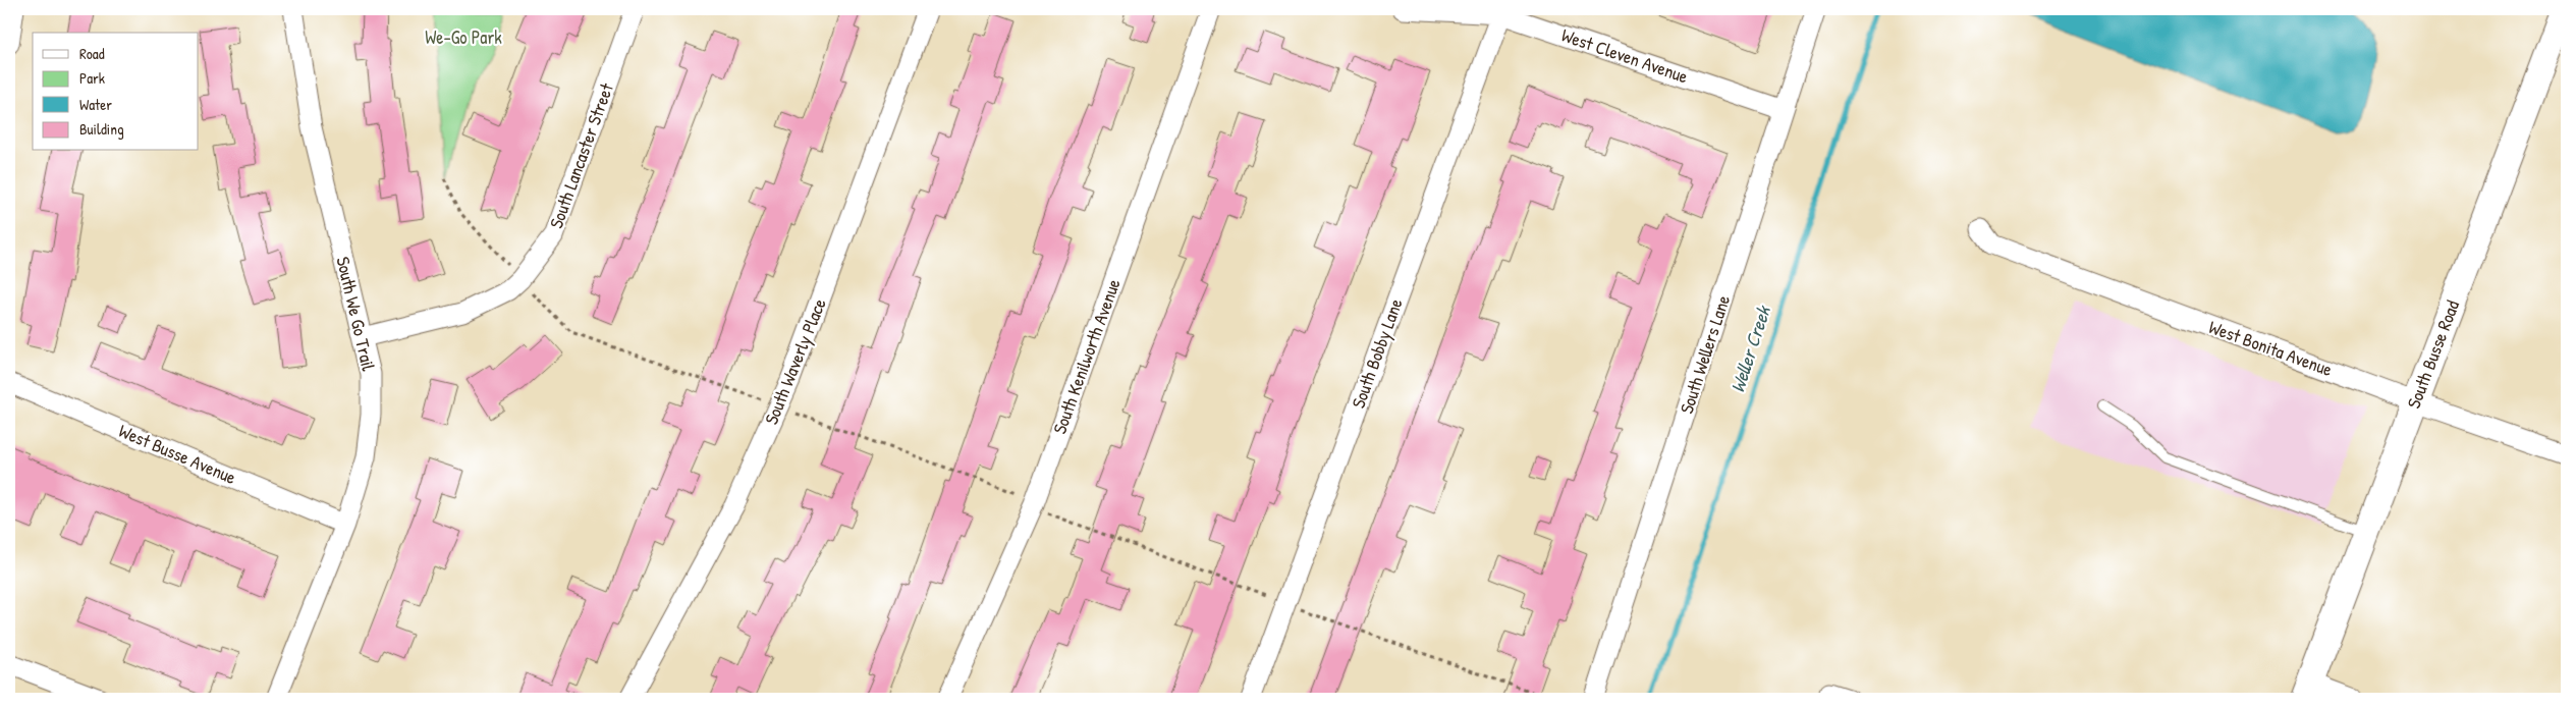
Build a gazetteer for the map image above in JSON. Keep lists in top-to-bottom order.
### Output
{
  "streets": {
    "main road": ["South Busse Road"],
    "street": [
      "West Cleven Avenue",
      "South Lancaster Street",
      "South We Go Trail",
      "West Bonita Avenue",
      "South Bobby Lane",
      "South Wellers Lane",
      "South Kenilworth Avenue",
      "South Waverly Place",
      "West Busse Avenue"
    ]
  },
  "crossings": [
    ["West Cleven Avenue", "South Bobby Lane"],
    ["West Cleven Avenue", "South Wellers Lane"],
    ["South Lancaster Street", "South We Go Trail"],
    ["South We Go Trail", "West Busse Avenue"],
    ["West Bonita Avenue", "South Busse Road"]
  ],
  "water": ["Weller Creek"],
  "parks": ["We-Go Park"],
  "legend": [
    "Road",
    "Park",
    "Water",
    "Building"
  ]
}
